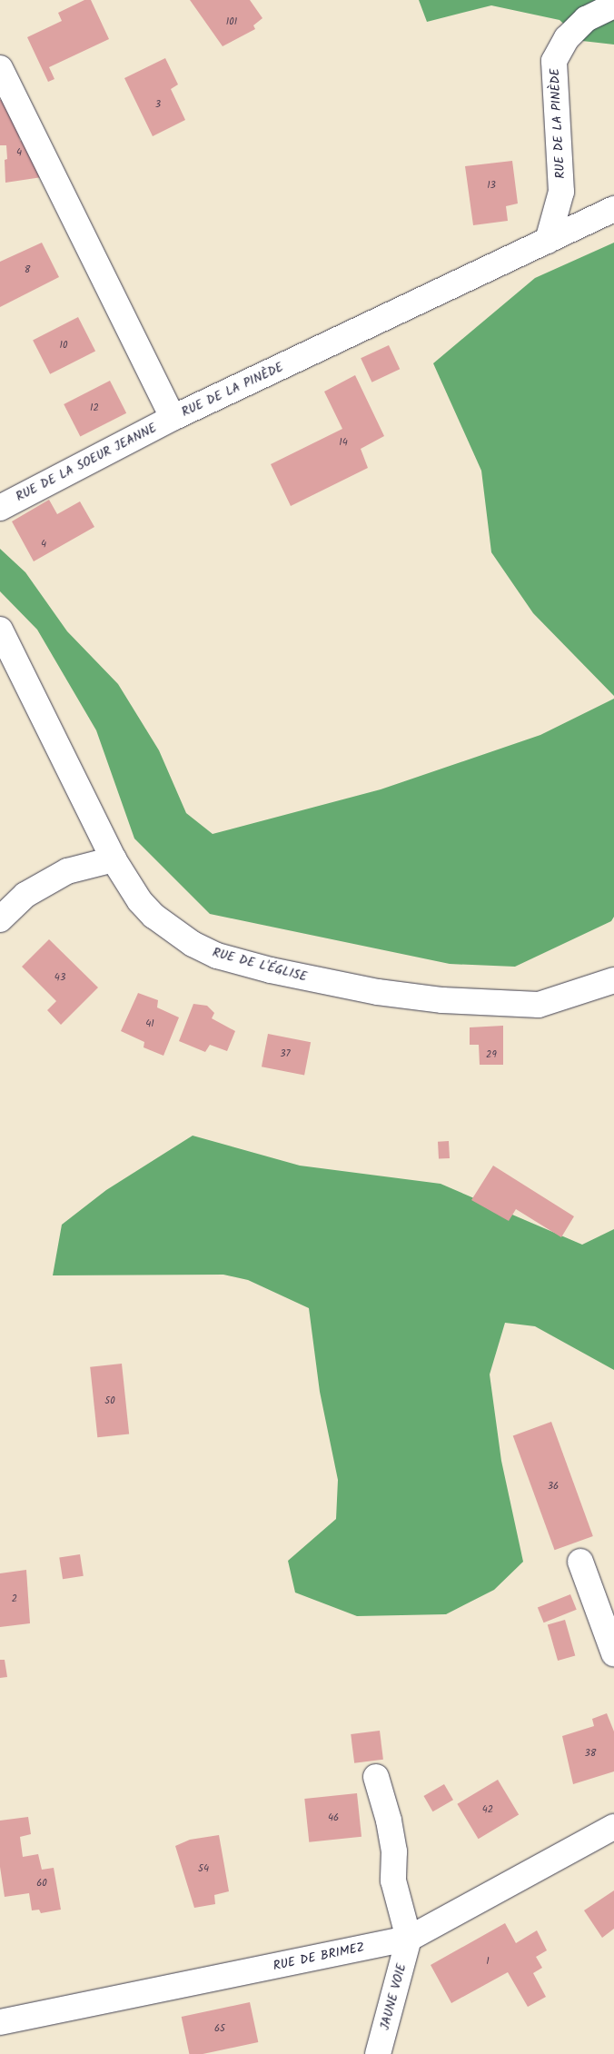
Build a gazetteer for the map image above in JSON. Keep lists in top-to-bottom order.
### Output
{
  "streets": {
    "street": [
      "RUE DE LA PINÈDE",
      "RUE DE LA SOEUR JEANNE",
      "RUE DE L'ÉGLISE",
      "RUE DE BRIMEZ",
      "JAUNE VOIE"
    ]
  },
  "crossings": [
    ["RUE DE LA PINÈDE", "RUE DE LA SOEUR JEANNE"],
    ["RUE DE BRIMEZ", "JAUNE VOIE"]
  ],
  "house_numbers": [
    "101",
    "3",
    "4",
    "13",
    "8",
    "10",
    "12",
    "14",
    "4",
    "43",
    "41",
    "37",
    "29",
    "50",
    "36",
    "2",
    "38",
    "42",
    "46",
    "54",
    "60",
    "1",
    "65"
  ]
}
